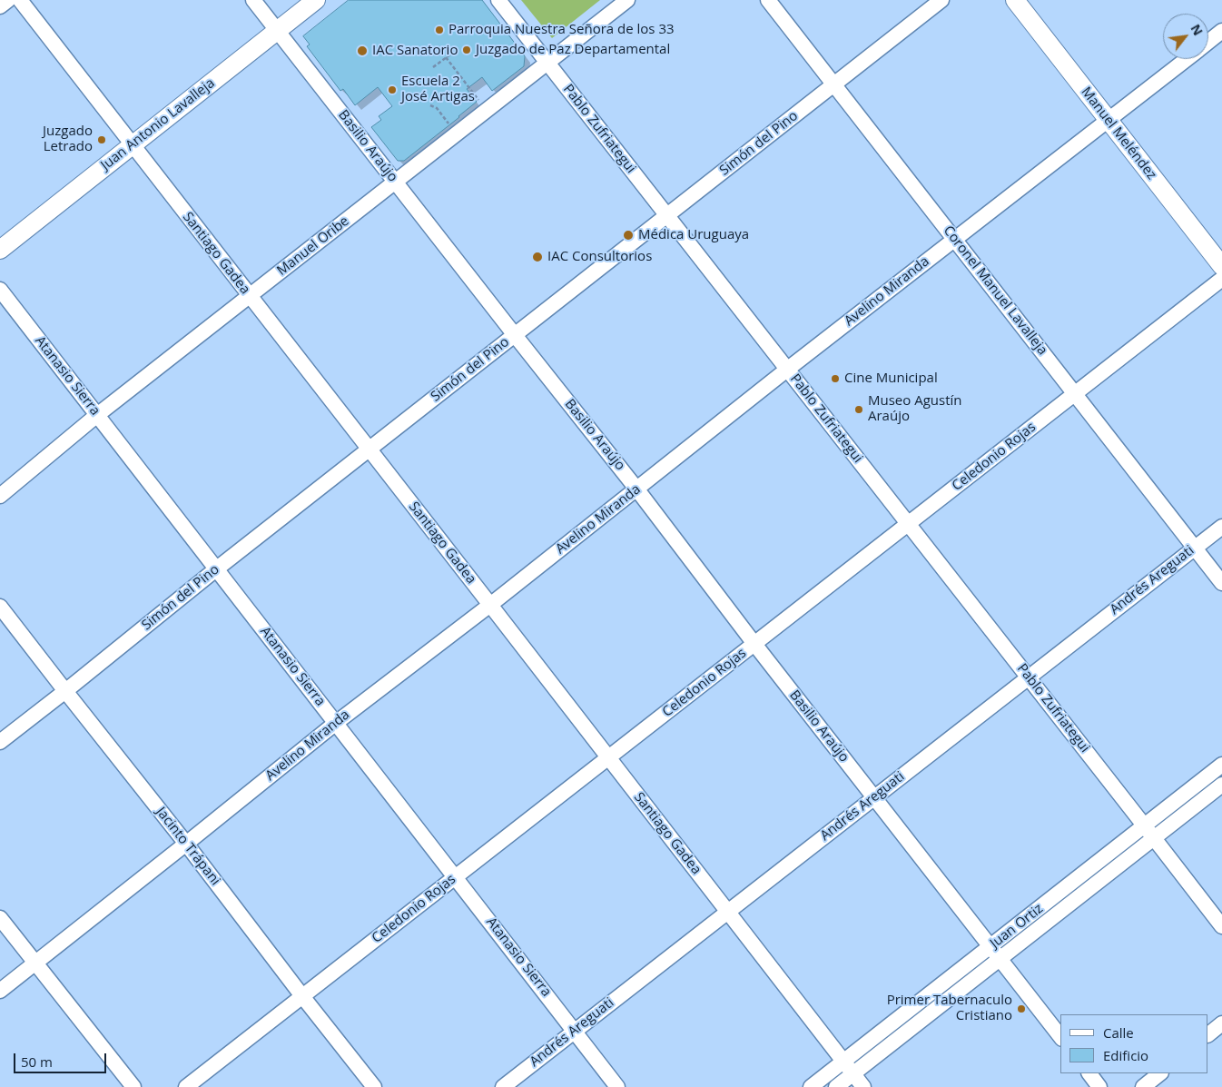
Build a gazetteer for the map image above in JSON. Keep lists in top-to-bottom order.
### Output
{
  "streets": {
    "street": [
      "Juan Antonio Lavalleja",
      "Pablo Zufriategui",
      "Manuel Meléndez",
      "Simón del Pino",
      "Basilio Araújo",
      "Manuel Oribe",
      "Santiago Gadea",
      "Coronel Manuel Lavalleja",
      "Avelino Miranda",
      "Atanasio Sierra",
      "Celedonio Rojas",
      "Andrés Areguati",
      "Jacinto Trápani",
      "Juan Ortiz"
    ]
  },
  "crossings": [
    ["Juan Antonio Lavalleja", "Basilio Araújo"],
    ["Juan Antonio Lavalleja", "Santiago Gadea"],
    ["Pablo Zufriategui", "Simón del Pino"],
    ["Pablo Zufriategui", "Manuel Oribe"],
    ["Pablo Zufriategui", "Avelino Miranda"],
    ["Pablo Zufriategui", "Celedonio Rojas"],
    ["Pablo Zufriategui", "Andrés Areguati"],
    ["Pablo Zufriategui", "Juan Ortiz"],
    ["Manuel Meléndez", "Avelino Miranda"],
    ["Simón del Pino", "Basilio Araújo"],
    ["Simón del Pino", "Santiago Gadea"],
    ["Simón del Pino", "Coronel Manuel Lavalleja"],
    ["Simón del Pino", "Atanasio Sierra"],
    ["Simón del Pino", "Jacinto Trápani"],
    ["Basilio Araújo", "Manuel Oribe"],
    ["Basilio Araújo", "Avelino Miranda"],
    ["Basilio Araújo", "Celedonio Rojas"],
    ["Basilio Araújo", "Andrés Areguati"],
    ["Basilio Araújo", "Juan Ortiz"],
    ["Manuel Oribe", "Santiago Gadea"],
    ["Manuel Oribe", "Atanasio Sierra"],
    ["Santiago Gadea", "Avelino Miranda"],
    ["Santiago Gadea", "Celedonio Rojas"],
    ["Santiago Gadea", "Andrés Areguati"],
    ["Santiago Gadea", "Juan Ortiz"],
    ["Coronel Manuel Lavalleja", "Avelino Miranda"],
    ["Coronel Manuel Lavalleja", "Celedonio Rojas"],
    ["Coronel Manuel Lavalleja", "Andrés Areguati"],
    ["Avelino Miranda", "Atanasio Sierra"],
    ["Avelino Miranda", "Jacinto Trápani"],
    ["Atanasio Sierra", "Celedonio Rojas"],
    ["Atanasio Sierra", "Andrés Areguati"],
    ["Celedonio Rojas", "Jacinto Trápani"]
  ],
  "places": [
    "Parroquia Nuestra Señora de los 33",
    "Juzgado de Paz Departamental",
    "IAC Sanatorio",
    "Escuela 2 José Artigas",
    "Juzgado Letrado",
    "Médica Uruguaya",
    "IAC Consultorios",
    "Cine Municipal",
    "Museo Agustín Araújo",
    "Primer Tabernaculo Cristiano"
  ],
  "legend": ["Calle", "Edificio"],
  "scale_bar": "50 m",
  "north": "top right"
}
